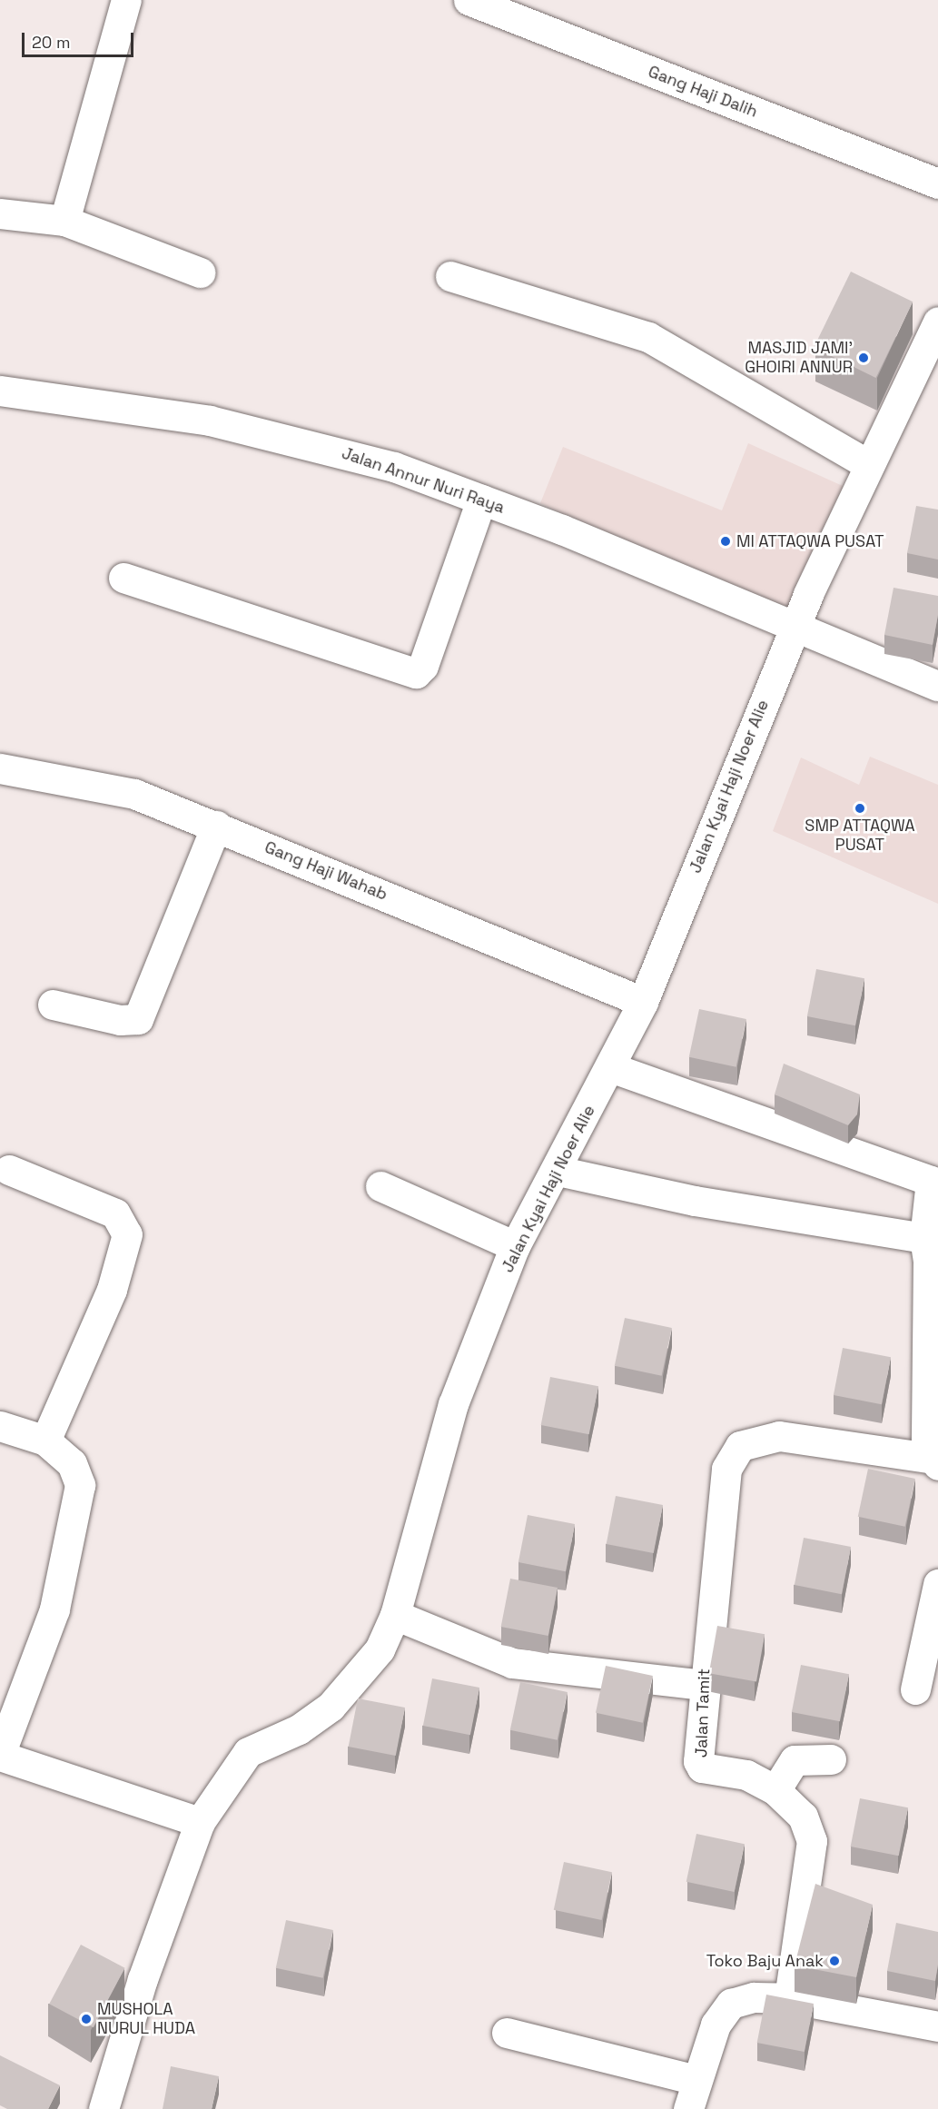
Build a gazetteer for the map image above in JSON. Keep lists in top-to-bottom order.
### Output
{
  "streets": {
    "street": [
      "Gang Haji Dalih",
      "Jalan Annur Nuri Raya",
      "Jalan Kyai Haji Noer Alie",
      "Gang Haji Wahab",
      "Jalan Tamit"
    ]
  },
  "crossings": [
    ["Jalan Annur Nuri Raya", "Jalan Kyai Haji Noer Alie"],
    ["Jalan Kyai Haji Noer Alie", "Gang Haji Wahab"]
  ],
  "places": [
    "MASJID JAMI' GHOIRI ANNUR",
    "MI ATTAQWA PUSAT",
    "SMP ATTAQWA PUSAT",
    "Toko Baju Anak",
    "MUSHOLA NURUL HUDA"
  ],
  "scale_bar": "20 m"
}
